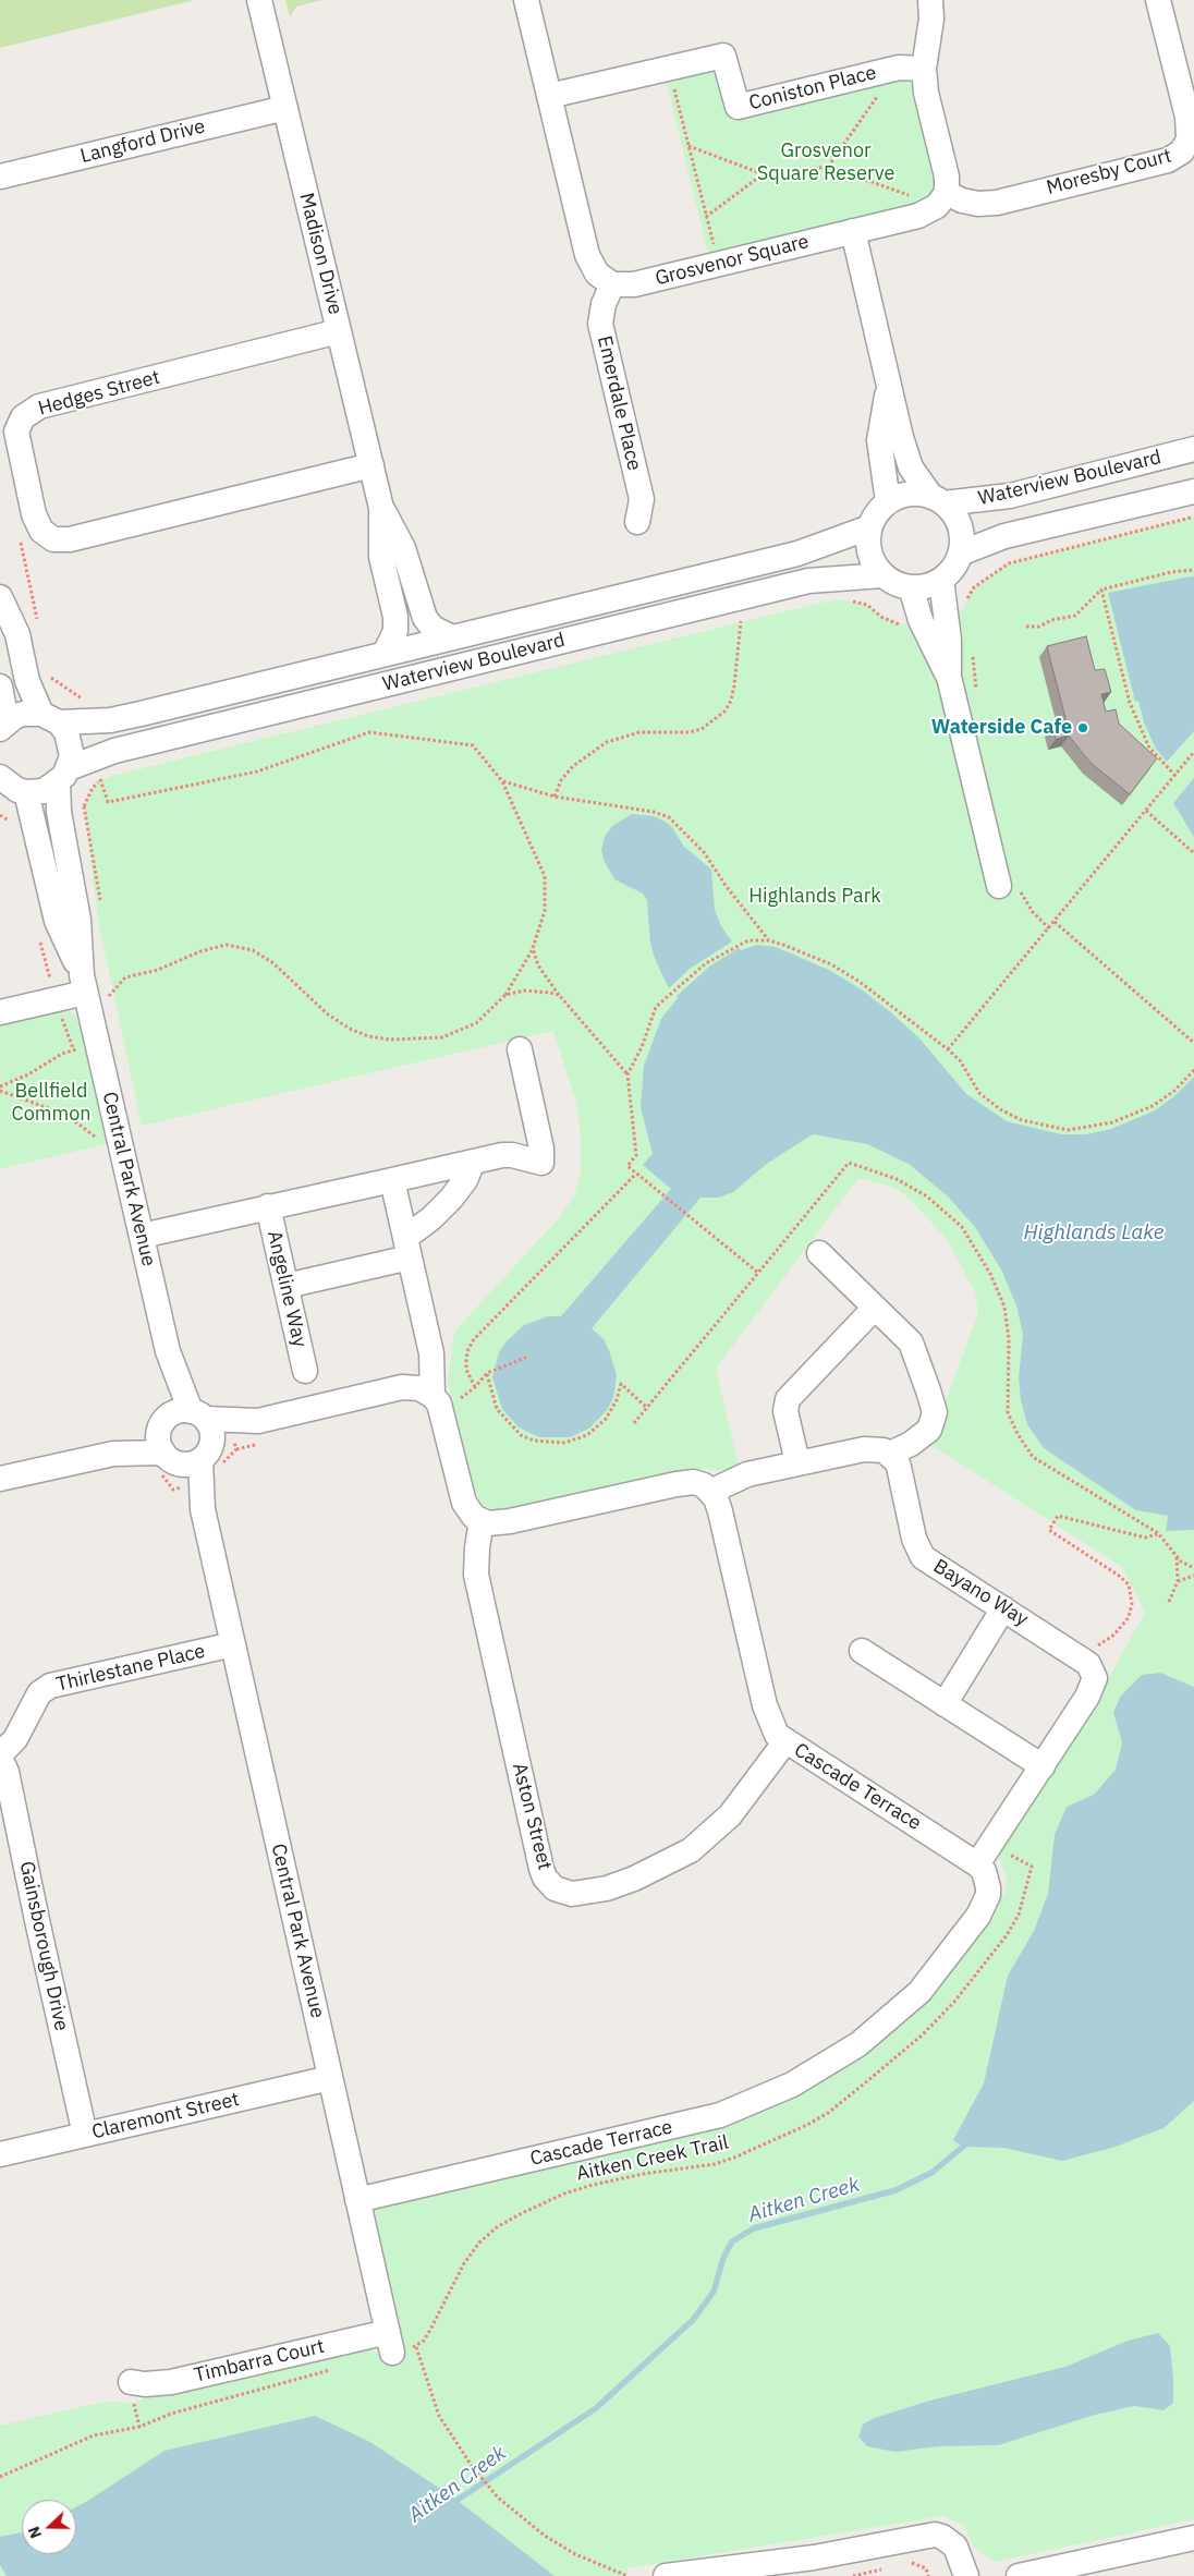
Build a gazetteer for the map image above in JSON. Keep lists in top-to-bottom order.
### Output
{
  "streets": {
    "street": [
      "Coniston Place",
      "Langford Drive",
      "Moresby Court",
      "Madison Drive",
      "Grosvenor Square",
      "Hedges Street",
      "Emerdale Place",
      "Waterview Boulevard",
      "Central Park Avenue",
      "Angeline Way",
      "Bayano Way",
      "Thirlestane Place",
      "Cascade Terrace",
      "Aston Street",
      "Gainsborough Drive",
      "Claremont Street",
      "Timbarra Court"
    ],
    "path": ["Aitken Creek Trail"]
  },
  "crossings": [
    ["Langford Drive", "Madison Drive"],
    ["Moresby Court", "Grosvenor Square"],
    ["Madison Drive", "Hedges Street"],
    ["Madison Drive", "Waterview Boulevard"],
    ["Grosvenor Square", "Emerdale Place"],
    ["Waterview Boulevard", "Central Park Avenue"],
    ["Central Park Avenue", "Angeline Way"],
    ["Central Park Avenue", "Thirlestane Place"],
    ["Central Park Avenue", "Cascade Terrace"],
    ["Central Park Avenue", "Claremont Street"],
    ["Central Park Avenue", "Aitken Creek Trail"],
    ["Central Park Avenue", "Timbarra Court"],
    ["Thirlestane Place", "Gainsborough Drive"],
    ["Cascade Terrace", "Aston Street"],
    ["Cascade Terrace", "Aitken Creek Trail"],
    ["Gainsborough Drive", "Claremont Street"],
    ["Aitken Creek Trail", "Timbarra Court"]
  ],
  "water": ["Highlands Lake", "Aitken Creek"],
  "parks": ["Grosvenor Square Reserve", "Highlands Park", "Bellfield Common"],
  "places": ["Waterside Cafe"],
  "north": "left"
}
